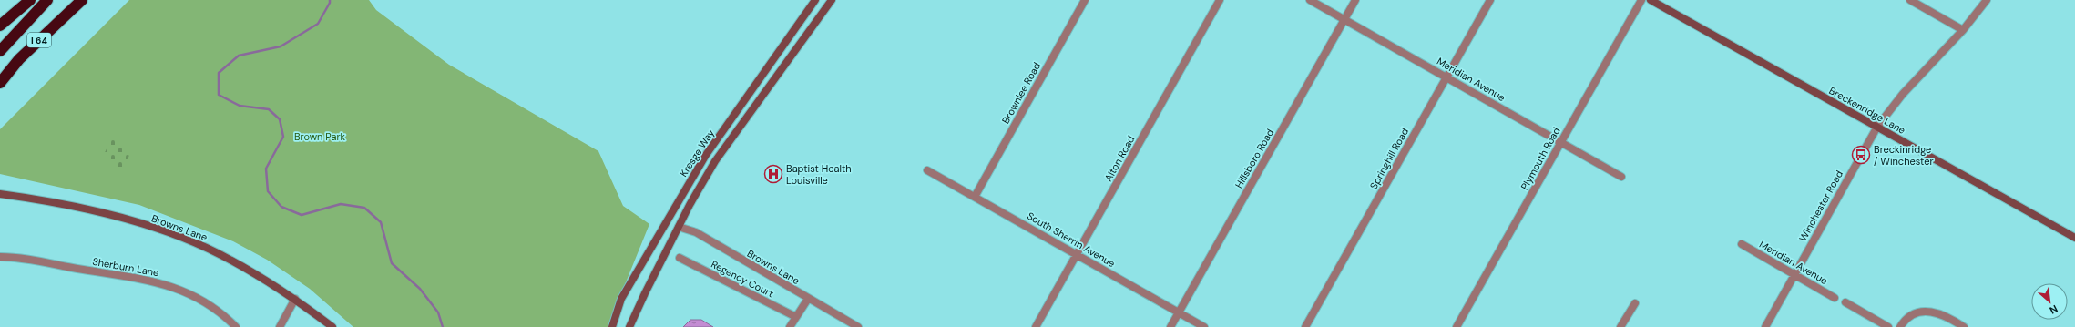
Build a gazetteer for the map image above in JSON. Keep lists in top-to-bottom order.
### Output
{
  "streets": {
    "highway": ["I 64"],
    "street": [
      "Meridian Avenue",
      "Brownlee Road",
      "Breckenridge Lane",
      "Kresge Way",
      "Alton Road",
      "Hillsboro Road",
      "Springhill Road",
      "Plymouth Road",
      "Winchester Road",
      "Browns Lane",
      "South Sherrin Avenue",
      "Sherburn Lane",
      "Regency Court"
    ]
  },
  "crossings": [
    ["Meridian Avenue", "Hillsboro Road"],
    ["Meridian Avenue", "Springhill Road"],
    ["Meridian Avenue", "Plymouth Road"],
    ["Meridian Avenue", "Winchester Road"],
    ["Brownlee Road", "South Sherrin Avenue"],
    ["Breckenridge Lane", "Winchester Road"],
    ["Kresge Way", "Browns Lane"],
    ["Alton Road", "South Sherrin Avenue"],
    ["Hillsboro Road", "South Sherrin Avenue"]
  ],
  "parks": ["Brown Park"],
  "places": {
    "bus stop": ["Breckinridge / Winchester"],
    "hospital": ["Baptist Health Louisville"]
  },
  "north": "bottom right"
}
